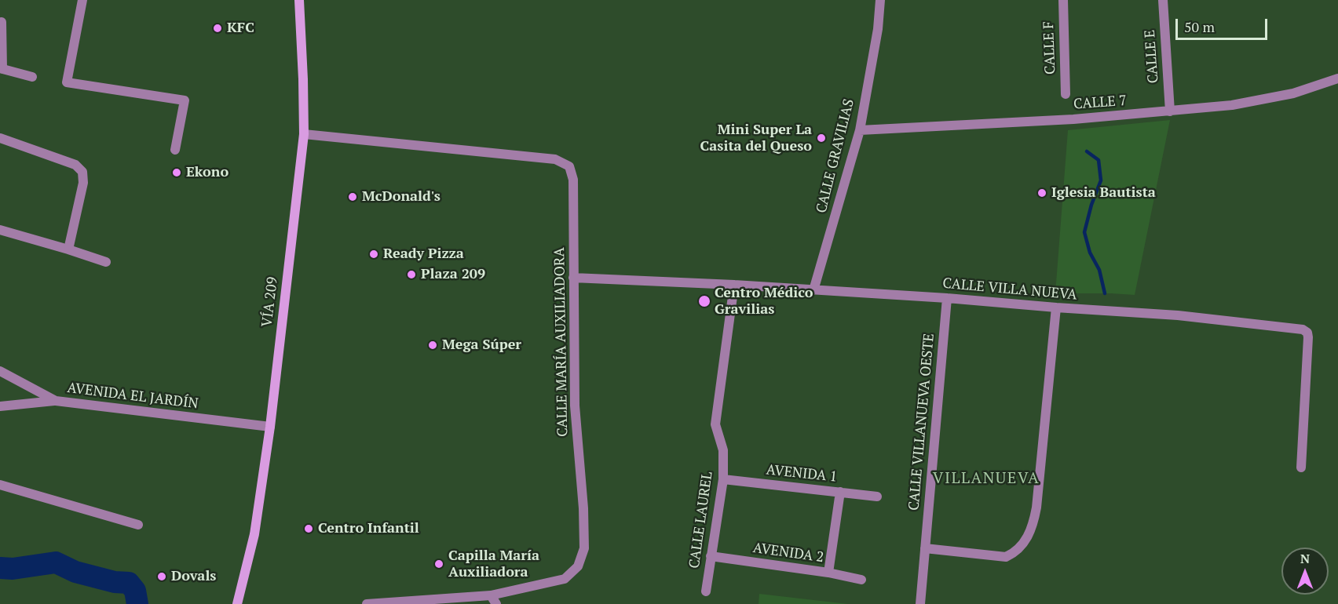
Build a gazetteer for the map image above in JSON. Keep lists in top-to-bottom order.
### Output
{
  "streets": {
    "main road": ["VÍA 209"],
    "street": [
      "CALLE F",
      "CALLE E",
      "CALLE 7",
      "CALLE GRAVILIAS",
      "CALLE VILLA NUEVA",
      "CALLE MARÍA AUXILIADORA",
      "AVENIDA EL JARDÍN",
      "CALLE VILLANUEVA OESTE",
      "AVENIDA 1",
      "CALLE LAUREL",
      "AVENIDA 2"
    ]
  },
  "crossings": [
    ["CALLE E", "CALLE 7"],
    ["CALLE 7", "CALLE GRAVILIAS"],
    ["CALLE GRAVILIAS", "CALLE VILLA NUEVA"],
    ["CALLE VILLA NUEVA", "CALLE MARÍA AUXILIADORA"],
    ["CALLE VILLA NUEVA", "CALLE VILLANUEVA OESTE"],
    ["CALLE VILLA NUEVA", "CALLE LAUREL"],
    ["VÍA 209", "CALLE MARÍA AUXILIADORA"],
    ["VÍA 209", "AVENIDA EL JARDÍN"],
    ["AVENIDA 1", "CALLE LAUREL"],
    ["CALLE LAUREL", "AVENIDA 2"]
  ],
  "districts": ["VILLANUEVA"],
  "places": [
    "KFC",
    "Mini Super La Casita del Queso",
    "Ekono",
    "Iglesia Bautista",
    "McDonald's",
    "Ready Pizza",
    "Plaza 209",
    "Centro Médico Gravilias",
    "Mega Súper",
    "Centro Infantil",
    "Capilla María Auxiliadora",
    "Dovals"
  ],
  "scale_bar": "50 m",
  "north": "top"
}
